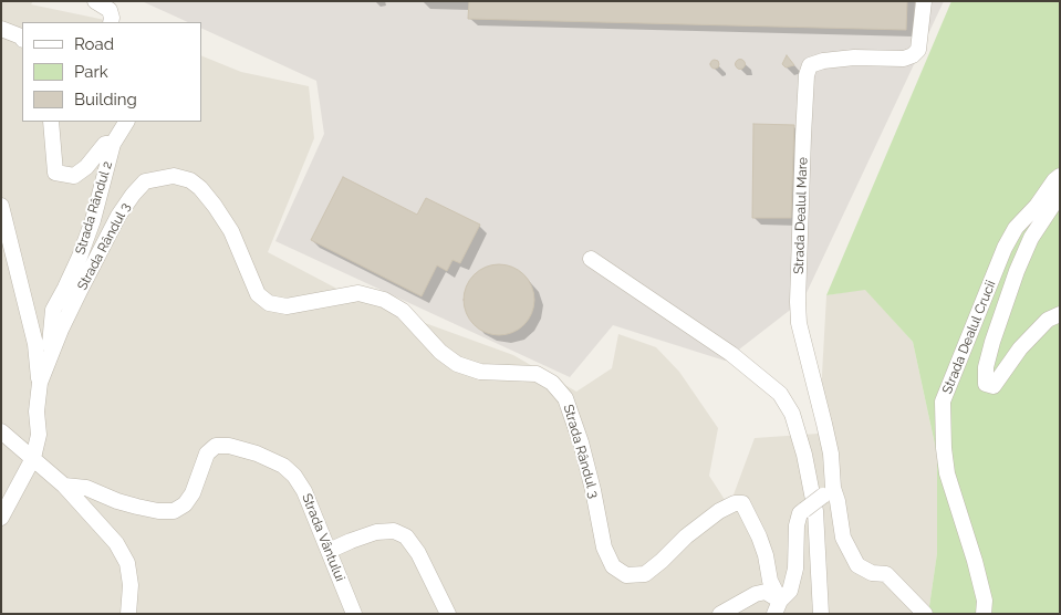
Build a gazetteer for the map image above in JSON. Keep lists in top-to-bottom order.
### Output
{
  "streets": {
    "street": [
      "Strada Rândul 2",
      "Strada Dealul Mare",
      "Strada Rândul 3",
      "Strada Dealul Crucii",
      "Strada Vântului"
    ]
  },
  "crossings": [
    ["Strada Rândul 2", "Strada Rândul 3"],
    ["Strada Rândul 3", "Strada Vântului"]
  ],
  "legend": ["Road", "Park", "Building"]
}
